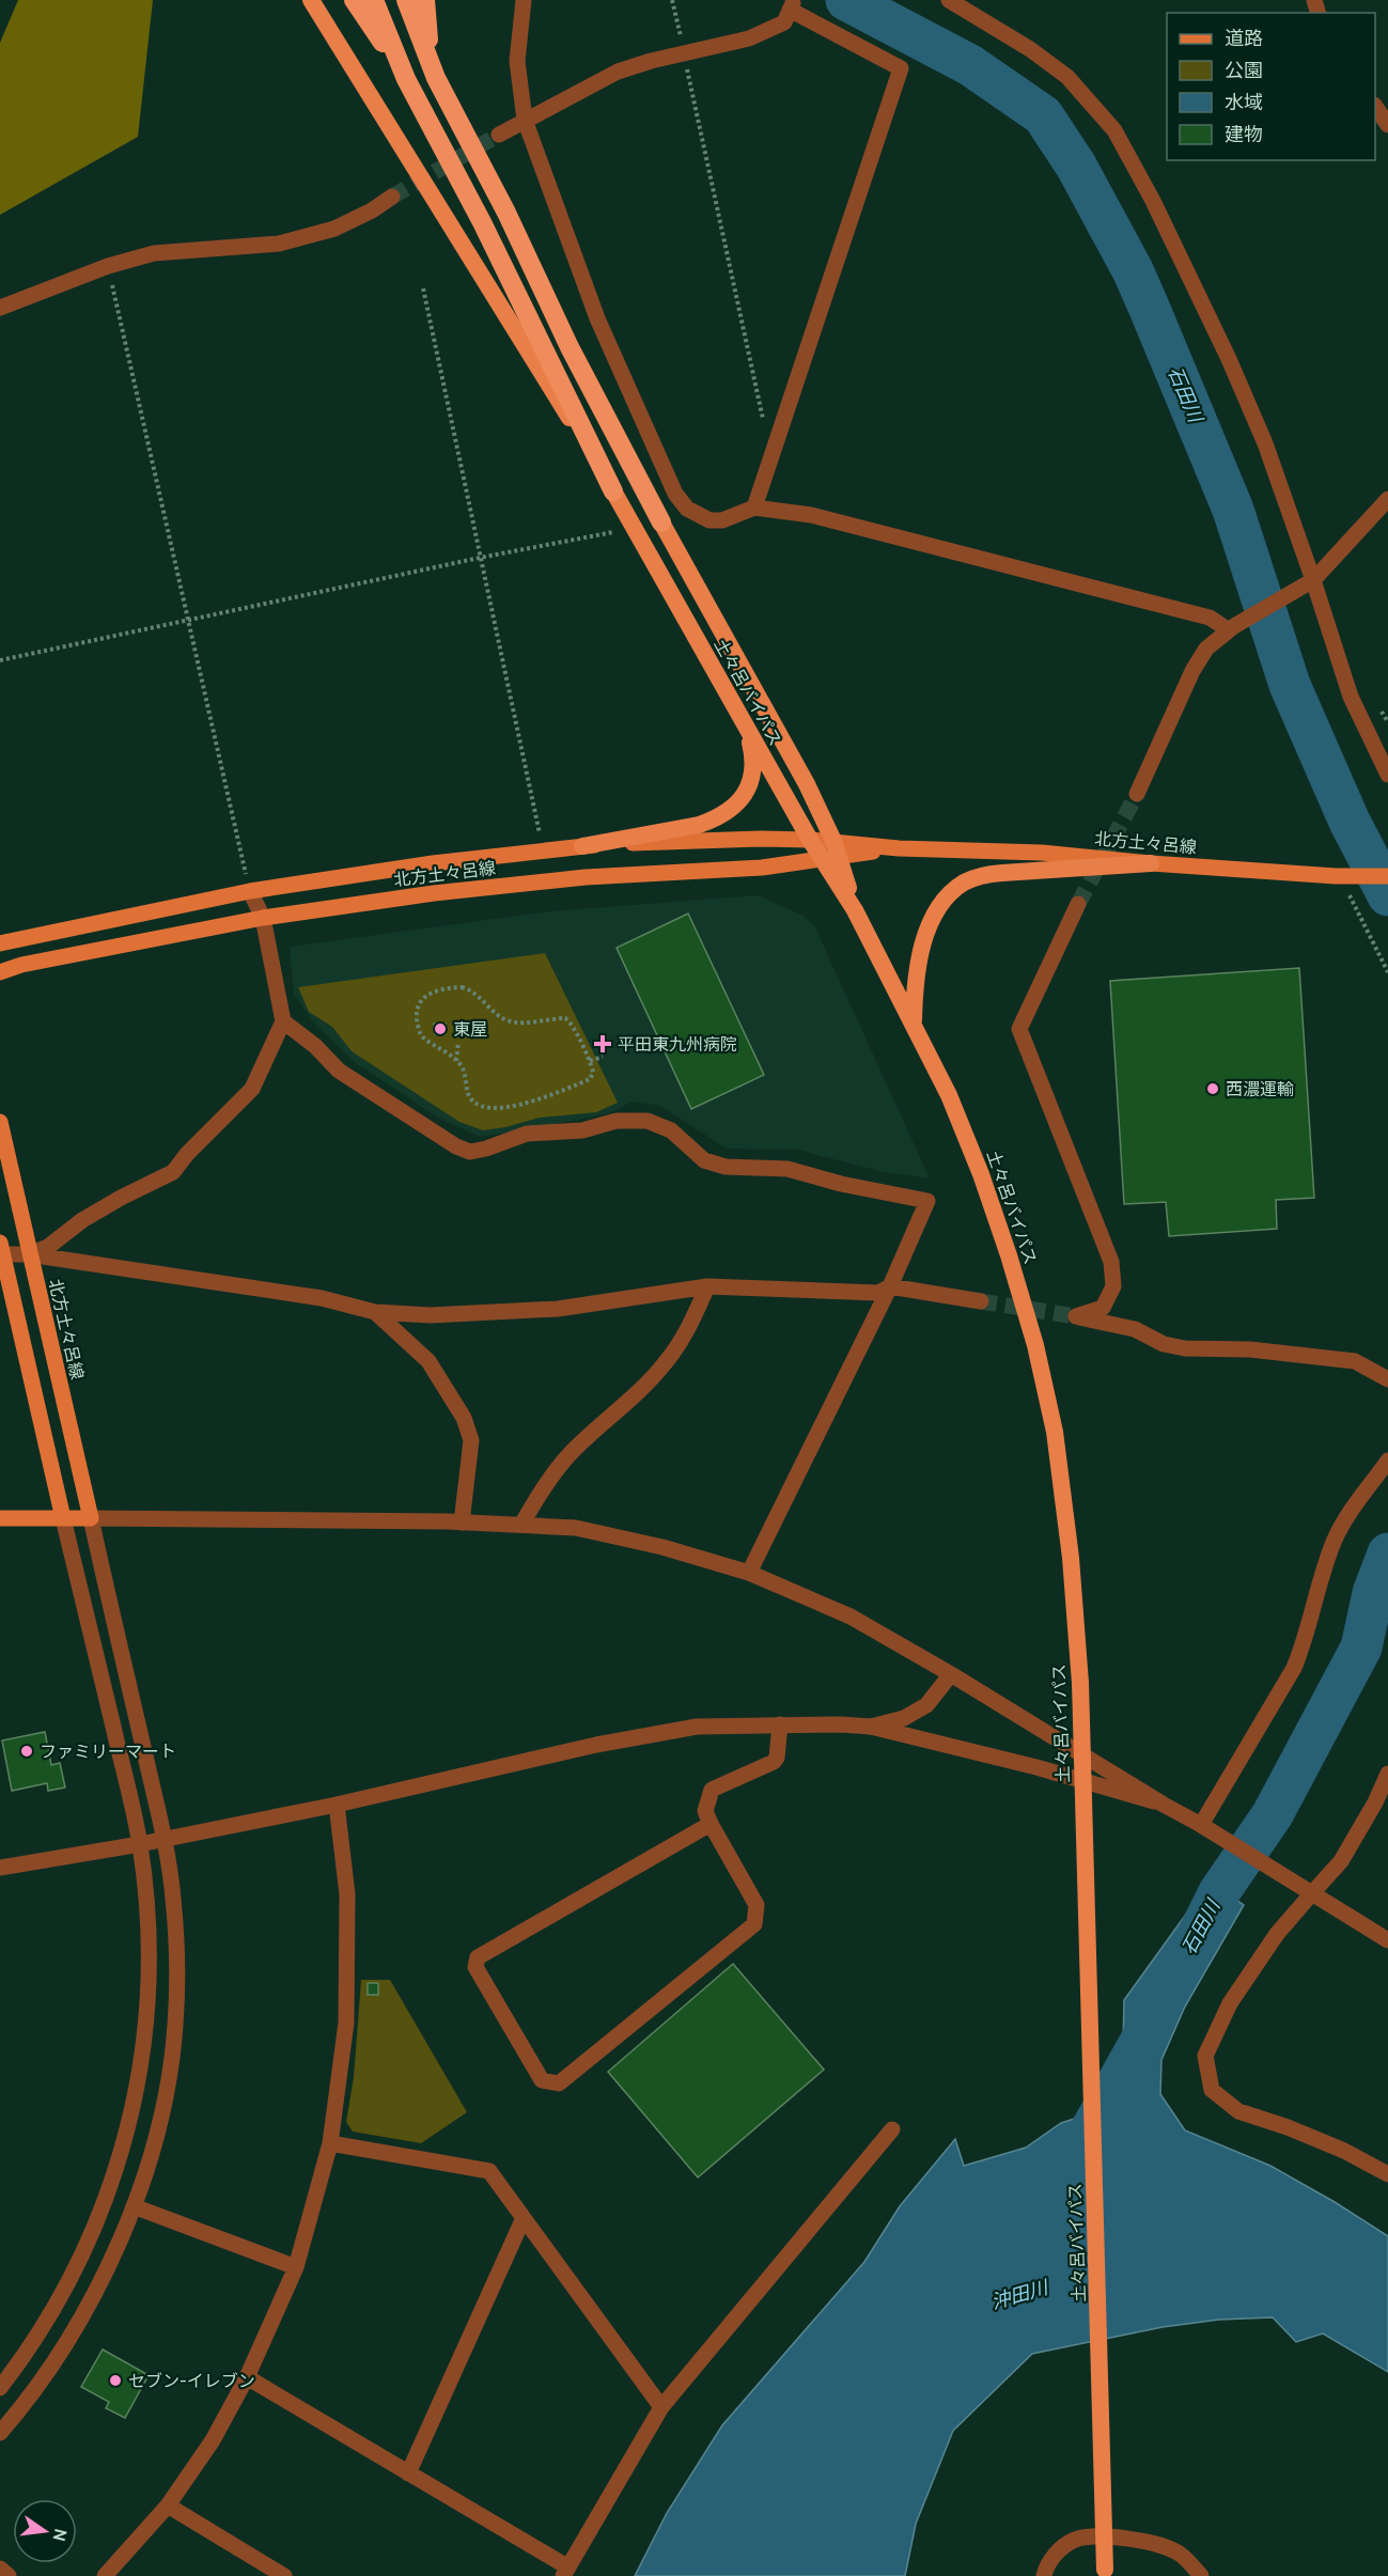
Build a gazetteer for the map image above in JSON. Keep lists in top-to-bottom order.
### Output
{
  "streets": {
    "highway": ["土々呂バイパス"],
    "main road": ["北方土々呂線"]
  },
  "crossings": [
    ["土々呂バイパス", "北方土々呂線"]
  ],
  "water": ["石田川", "沖田川"],
  "places": {
    "other": [
      "東屋",
      "西濃運輸",
      "ファミリーマート",
      "セブン-イレブン"
    ],
    "health": ["平田東九州病院"]
  },
  "legend": [
    "道路",
    "公園",
    "水域",
    "建物"
  ],
  "north": "right"
}
